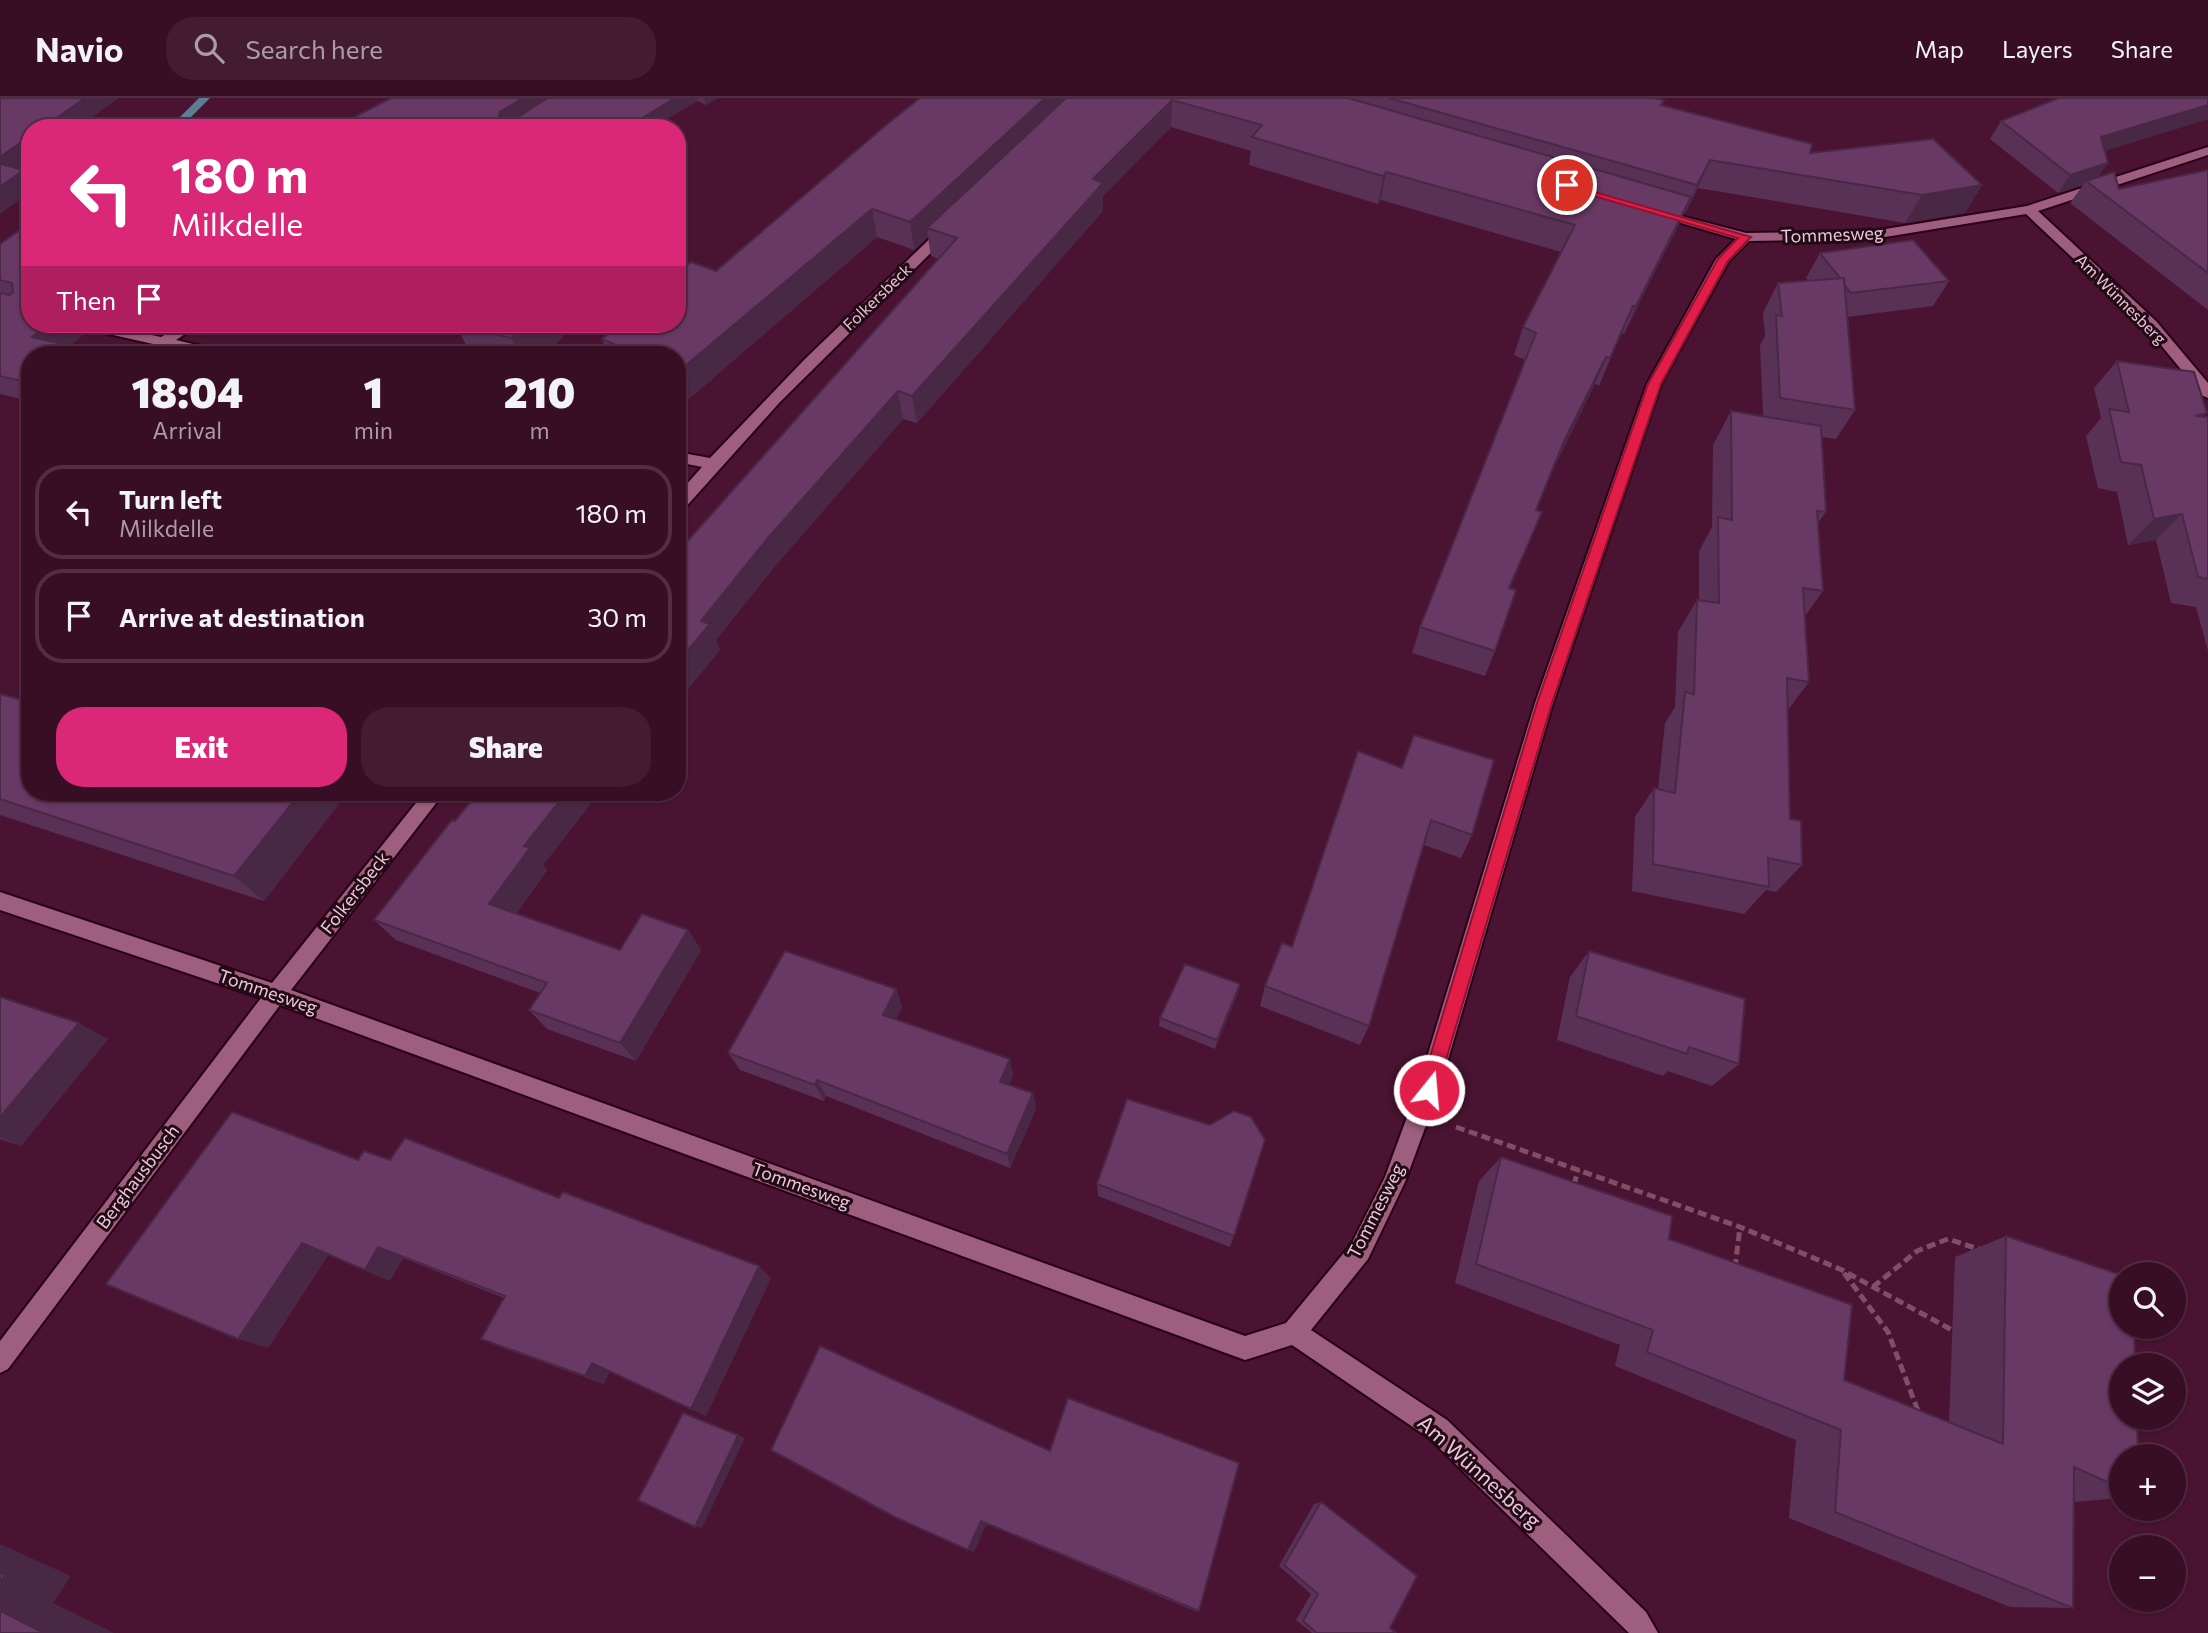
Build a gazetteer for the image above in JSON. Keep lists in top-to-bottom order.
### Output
{
  "streets": {
    "street": [
      "Tommesweg",
      "Folkersbeck",
      "Am Wünnesberg",
      "Berghausbusch"
    ]
  },
  "crossings": [
    ["Tommesweg", "Folkersbeck"],
    ["Tommesweg", "Am Wünnesberg"],
    ["Tommesweg", "Berghausbusch"],
    ["Folkersbeck", "Berghausbusch"]
  ],
  "page": {
    "header": "Navio",
    "search": "Search here",
    "nav": ["Map", "Layers", "Share"],
    "turn": ["180 m", "Milkdelle"],
    "then": "Then",
    "eta": [
      "18:04",
      "Arrival",
      "1",
      "min",
      "210",
      "m"
    ],
    "list": [
      {
        "name": "Turn left",
        "note": "Milkdelle",
        "value": "180 m"
      },
      {
        "name": "Arrive at destination",
        "value": "30 m"
      }
    ],
    "buttons": ["Exit", "Share"],
    "map_buttons": ["+", "−"]
  }
}
